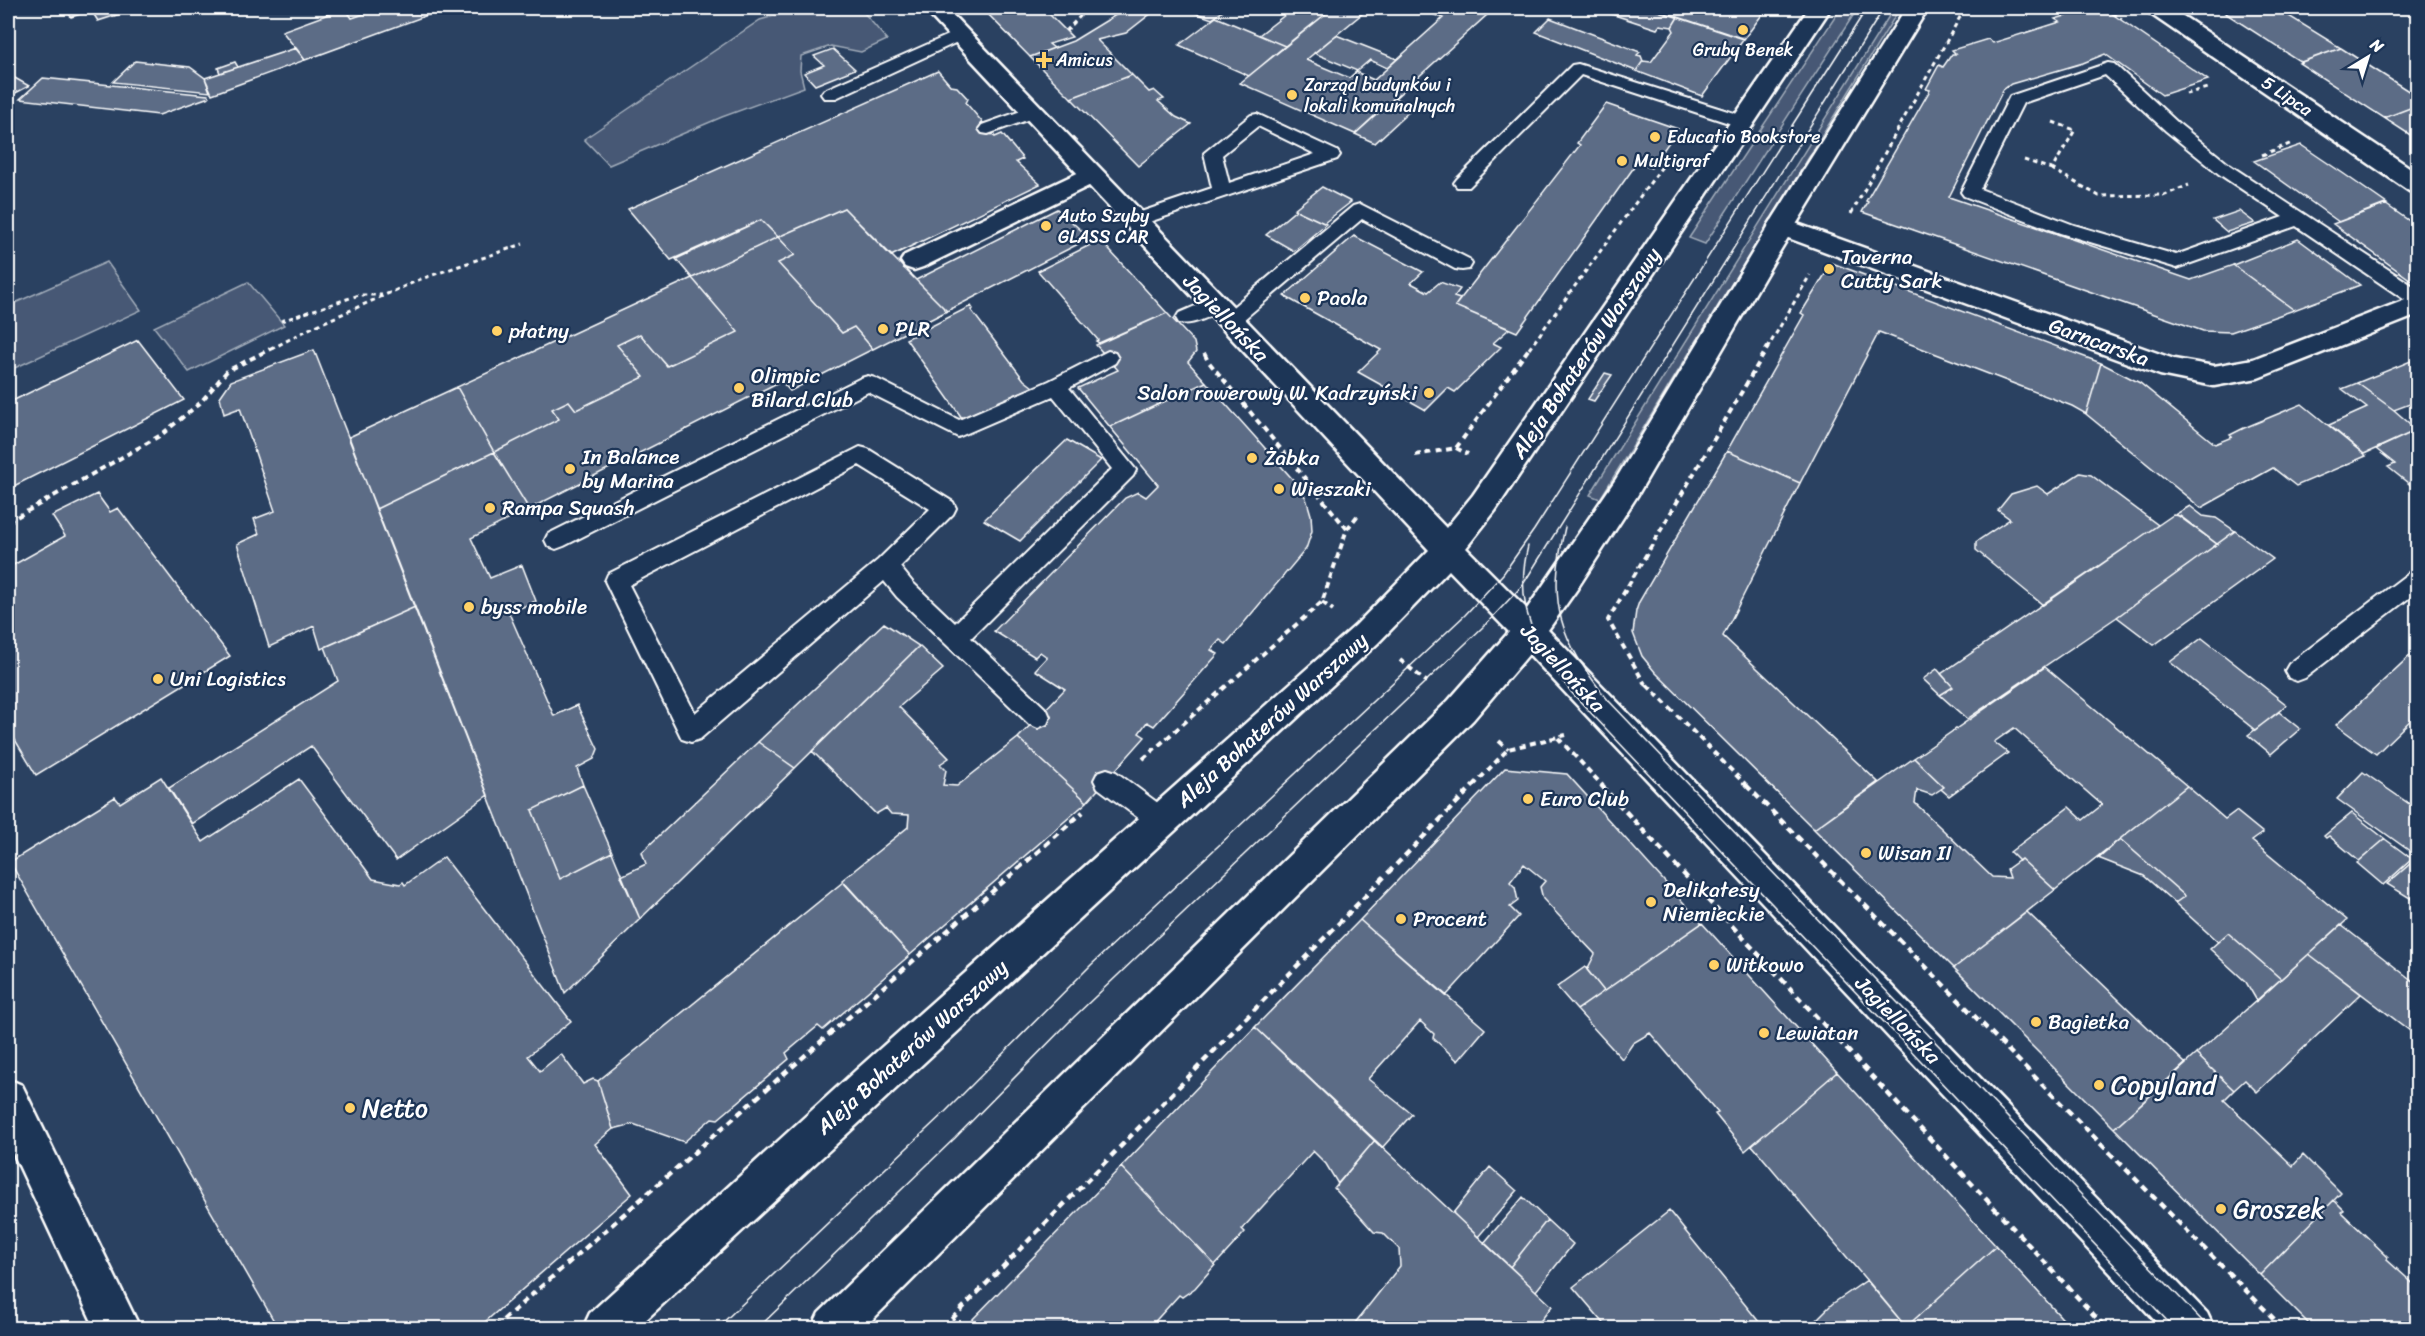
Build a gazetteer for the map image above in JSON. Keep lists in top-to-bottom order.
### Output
{
  "streets": {
    "street": [
      "5 Lipca",
      "Jagiellońska",
      "Garncarska",
      "Aleja Bohaterów Warszawy"
    ]
  },
  "crossings": [
    ["Jagiellońska", "Aleja Bohaterów Warszawy"]
  ],
  "places": {
    "other": [
      "Gruby Benek",
      "Zarząd budynków i lokali komunalnych",
      "Educatio Bookstore",
      "Multigraf",
      "Auto Szyby GLASS CAR",
      "Taverna Cutty Sark",
      "Paola",
      "PLR",
      "płatny",
      "Olimpic Bilard Club",
      "Salon rowerowy W. Kadrzyński",
      "Żabka",
      "In Balance by Marina",
      "Wieszaki",
      "Rampa Squash",
      "byss mobile",
      "Uni Logistics",
      "Euro Club",
      "Wisan II",
      "Delikatesy Niemieckie",
      "Procent",
      "Witkowo",
      "Bagietka",
      "Lewiatan",
      "Copyland",
      "Netto",
      "Groszek"
    ],
    "health": ["Amicus"]
  },
  "north": "top right"
}
